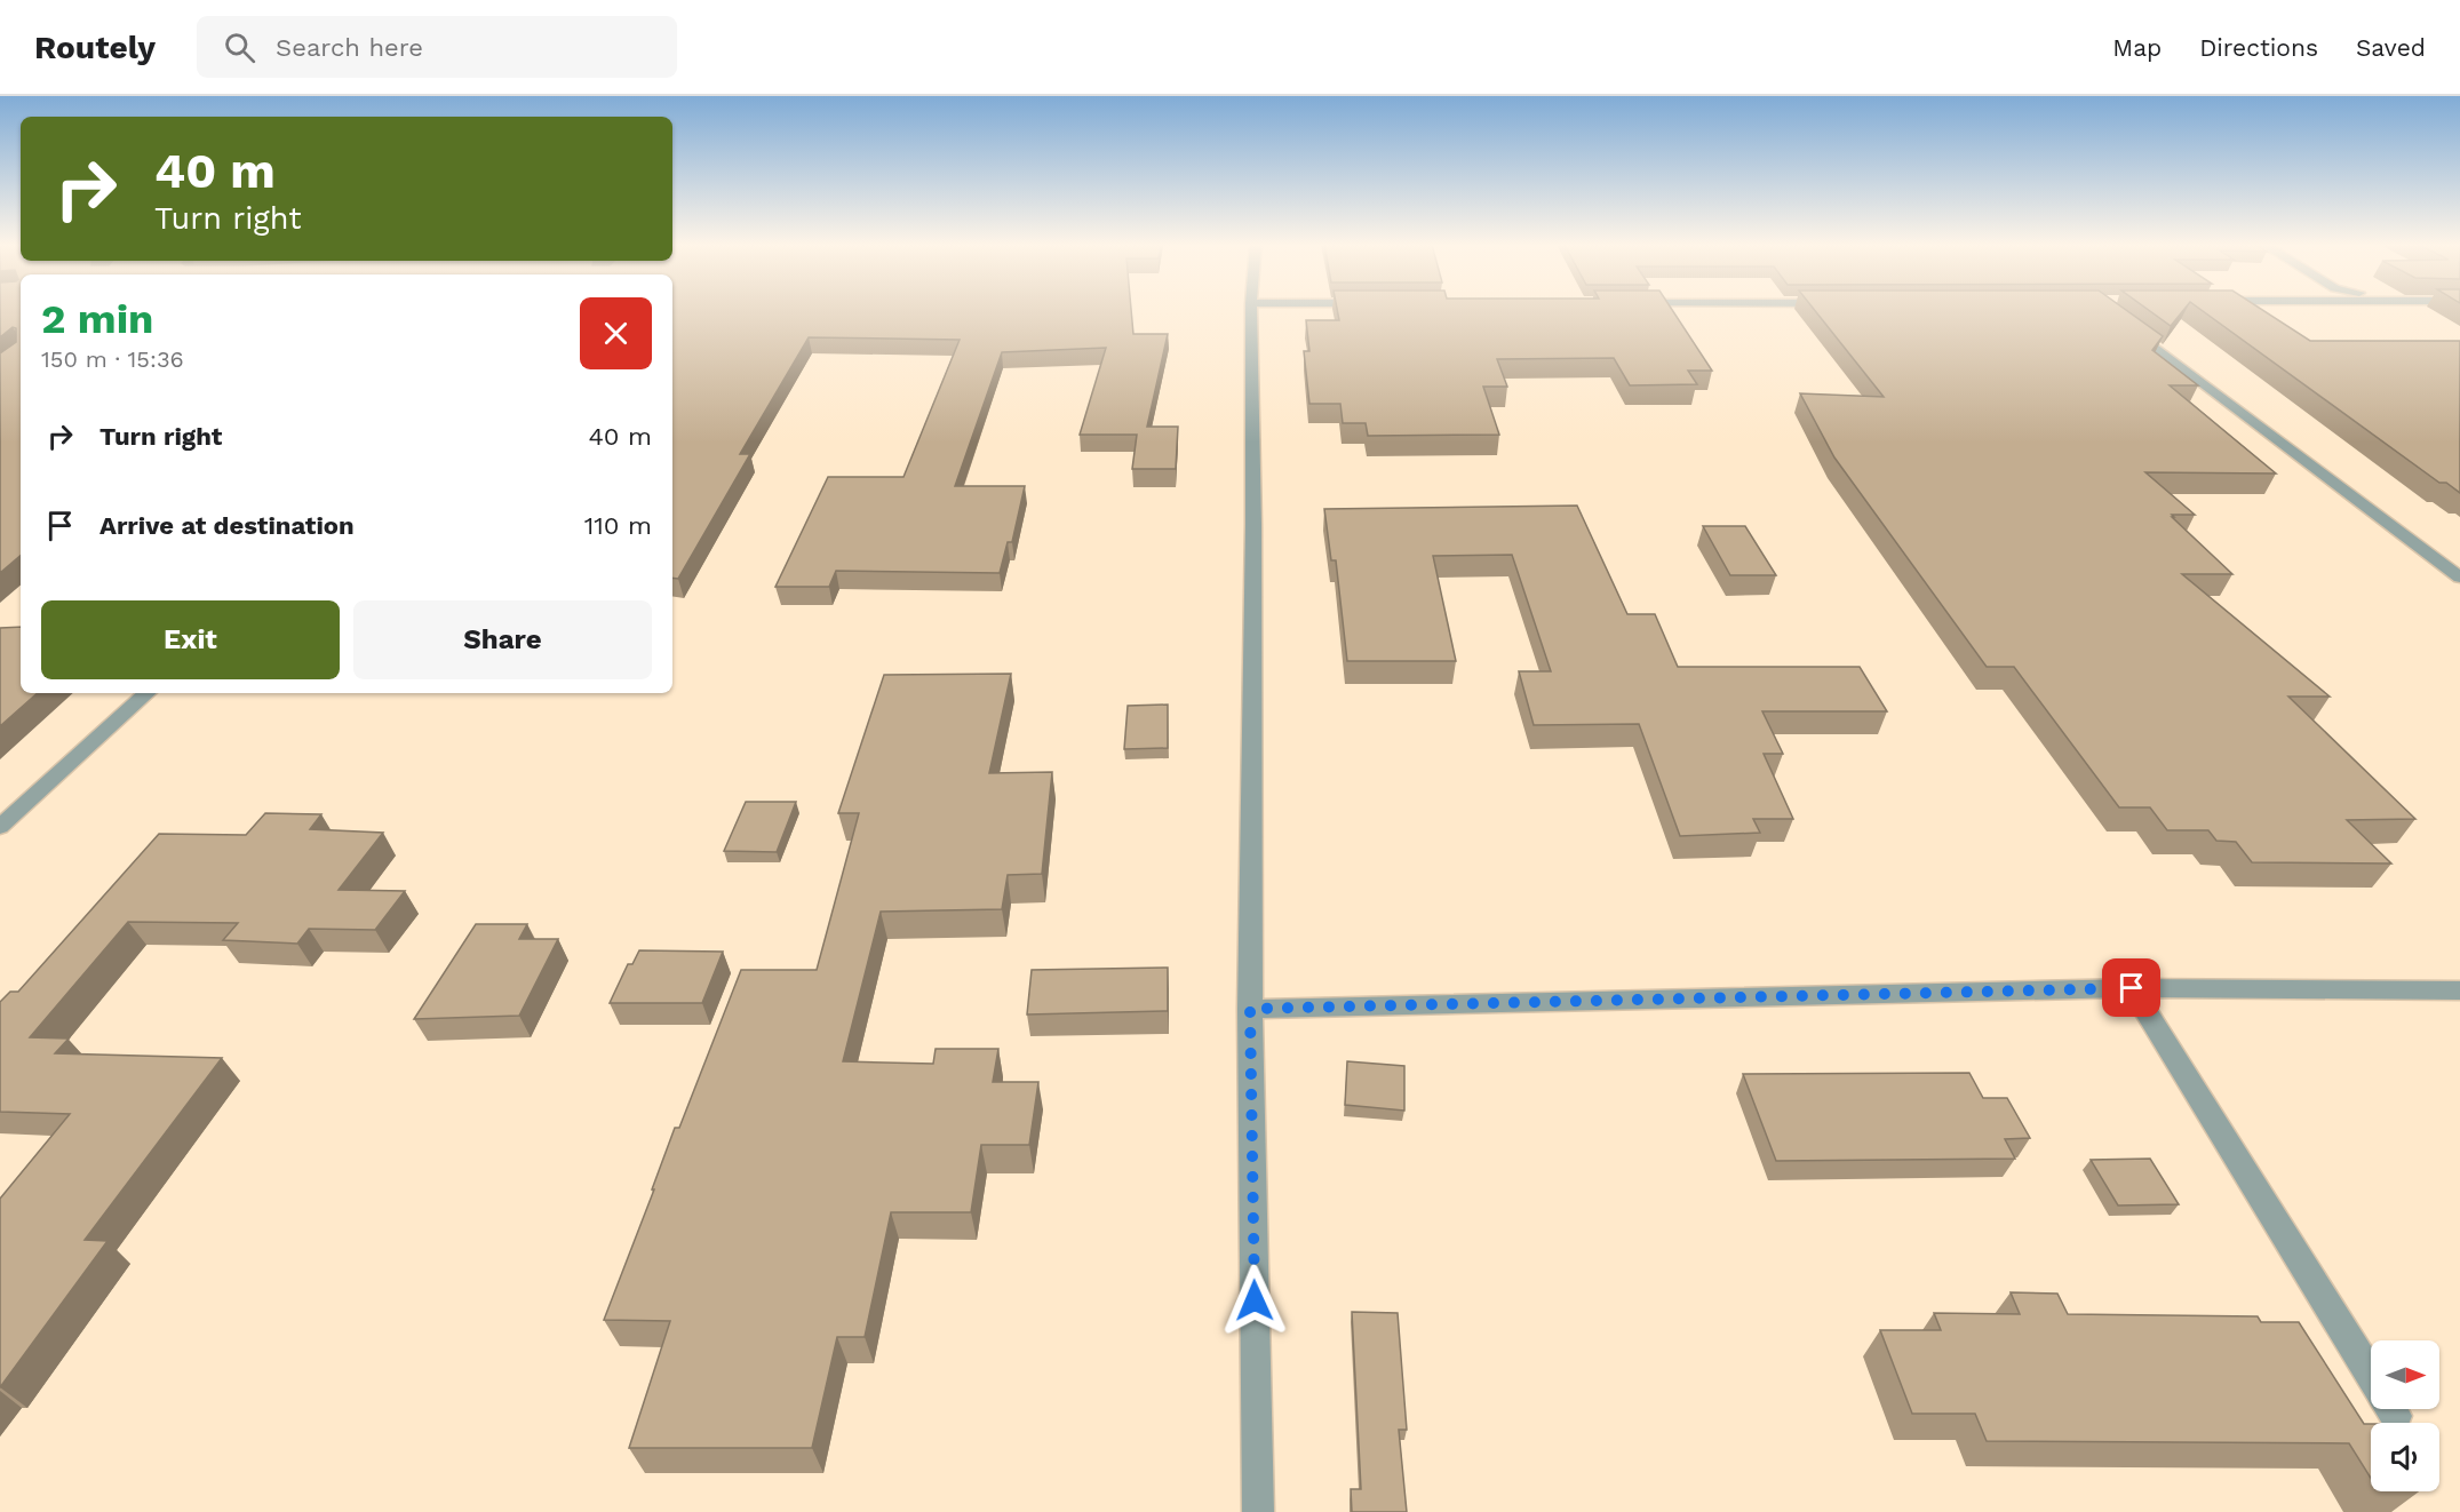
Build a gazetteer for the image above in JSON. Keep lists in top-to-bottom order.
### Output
{
  "north": "right",
  "page": {
    "header": "Routely",
    "search": "Search here",
    "nav": ["Map", "Directions", "Saved"],
    "turn": ["40 m", "Turn right"],
    "heading": ["2 min", "150 m · 15:36"],
    "list": [
      {
        "name": "Turn right",
        "value": "40 m"
      },
      {
        "name": "Arrive at destination",
        "value": "110 m"
      }
    ],
    "buttons": ["Exit", "Share"]
  }
}
